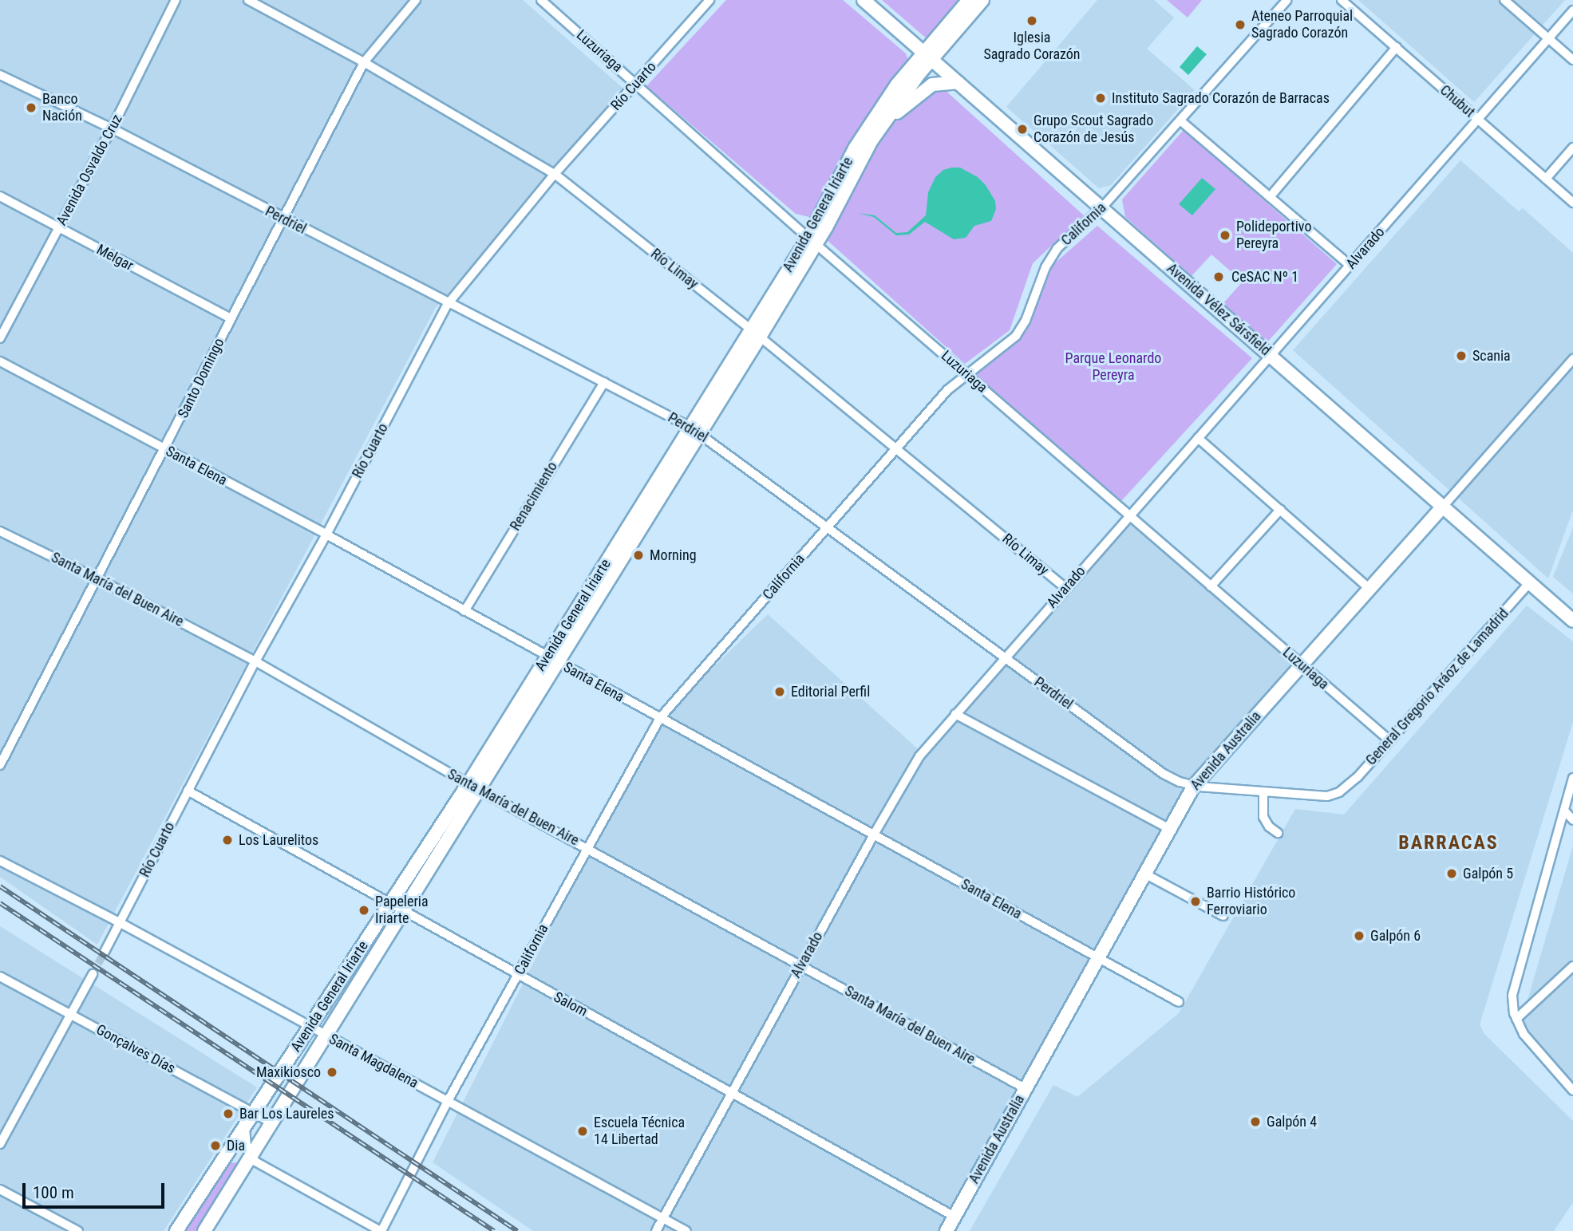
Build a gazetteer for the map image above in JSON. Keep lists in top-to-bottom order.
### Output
{
  "streets": {
    "main road": ["Avenida General Iriarte", "Avenida Vélez Sársfield", "Avenida Australia"],
    "street": [
      "Luzuriaga",
      "Río Cuarto",
      "Chubut",
      "Avenida Osvaldo Cruz",
      "Perdriel",
      "California",
      "Alvarado",
      "Melgar",
      "Río Limay",
      "Santo Domingo",
      "Santa Elena",
      "Renacimiento",
      "Santa María del Buen Aire",
      "General Gregorio Aráoz de Lamadrid",
      "Salom",
      "Gonçalves Días",
      "Santa Magdalena"
    ]
  },
  "crossings": [
    ["Luzuriaga", "Río Cuarto"],
    ["Luzuriaga", "Avenida General Iriarte"],
    ["Luzuriaga", "California"],
    ["Luzuriaga", "Alvarado"],
    ["Luzuriaga", "General Gregorio Aráoz de Lamadrid"],
    ["Luzuriaga", "Avenida Australia"],
    ["Río Cuarto", "Perdriel"],
    ["Río Cuarto", "Río Limay"],
    ["Río Cuarto", "Santa Elena"],
    ["Río Cuarto", "Santa María del Buen Aire"],
    ["Río Cuarto", "Salom"],
    ["Río Cuarto", "Santa Magdalena"],
    ["Chubut", "Alvarado"],
    ["Avenida Osvaldo Cruz", "Perdriel"],
    ["Avenida Osvaldo Cruz", "Melgar"],
    ["Avenida General Iriarte", "Perdriel"],
    ["Avenida General Iriarte", "Río Limay"],
    ["Avenida General Iriarte", "Avenida Vélez Sársfield"],
    ["Avenida General Iriarte", "Santa Elena"],
    ["Avenida General Iriarte", "Santa María del Buen Aire"],
    ["Avenida General Iriarte", "Salom"],
    ["Avenida General Iriarte", "Gonçalves Días"],
    ["Avenida General Iriarte", "Santa Magdalena"],
    ["Perdriel", "California"],
    ["Perdriel", "Alvarado"],
    ["Perdriel", "Santo Domingo"],
    ["Perdriel", "Renacimiento"],
    ["Perdriel", "General Gregorio Aráoz de Lamadrid"],
    ["Perdriel", "Avenida Australia"],
    ["California", "Río Limay"],
    ["California", "Avenida Vélez Sársfield"],
    ["California", "Santa Elena"],
    ["California", "Santa María del Buen Aire"],
    ["California", "Salom"],
    ["California", "Santa Magdalena"],
    ["Alvarado", "Río Limay"],
    ["Alvarado", "Avenida Vélez Sársfield"],
    ["Alvarado", "Santa Elena"],
    ["Alvarado", "Santa María del Buen Aire"],
    ["Alvarado", "Salom"],
    ["Alvarado", "Santa Magdalena"],
    ["Melgar", "Santo Domingo"],
    ["Río Limay", "Santo Domingo"],
    ["Avenida Vélez Sársfield", "General Gregorio Aráoz de Lamadrid"],
    ["Avenida Vélez Sársfield", "Avenida Australia"],
    ["Santo Domingo", "Santa Elena"],
    ["Santo Domingo", "Santa María del Buen Aire"],
    ["Santa Elena", "Renacimiento"],
    ["Santa Elena", "Avenida Australia"],
    ["Santa María del Buen Aire", "Avenida Australia"],
    ["Avenida Australia", "Salom"]
  ],
  "districts": ["BARRACAS"],
  "parks": ["Parque Leonardo Pereyra"],
  "places": [
    "Iglesia Sagrado Corazón",
    "Ateneo Parroquial Sagrado Corazón",
    "Instituto Sagrado Corazón de Barracas",
    "Banco Nación",
    "Grupo Scout Sagrado Corazón de Jesús",
    "Polideportivo Pereyra",
    "CeSAC Nº 1",
    "Scania",
    "Morning",
    "Editorial Perfil",
    "Los Laurelitos",
    "Galpón 5",
    "Barrio Histórico Ferroviario",
    "Papeleria Iriarte",
    "Galpón 6",
    "Maxikiosco",
    "Bar Los Laureles",
    "Galpón 4",
    "Escuela Técnica 14 Libertad",
    "Dia"
  ],
  "scale_bar": "100 m"
}
